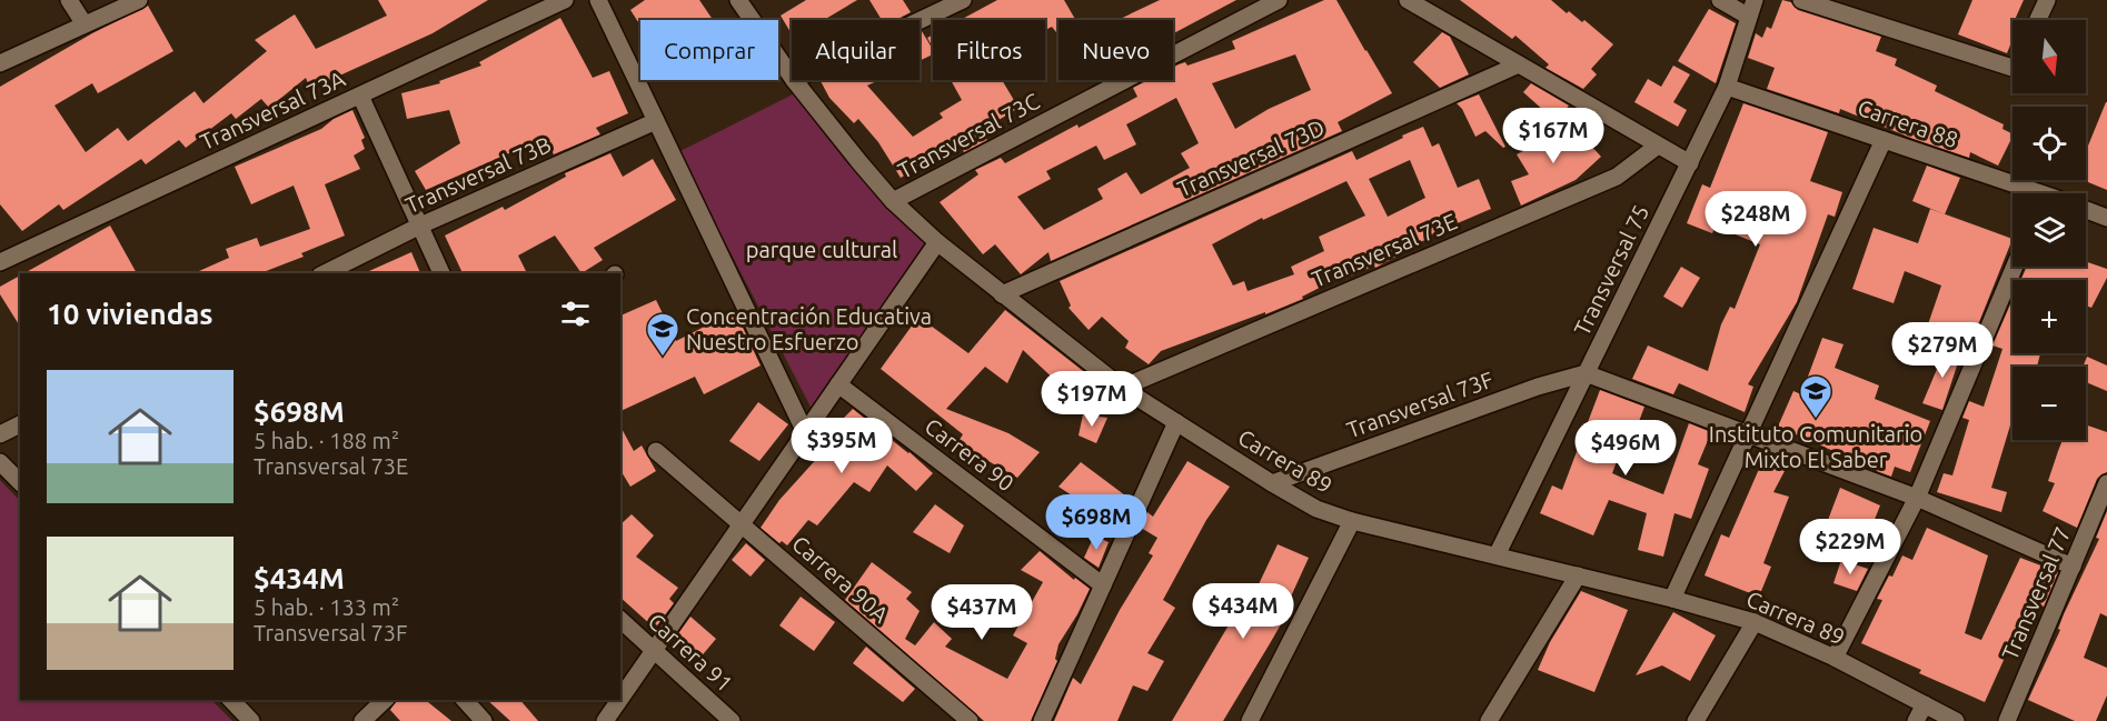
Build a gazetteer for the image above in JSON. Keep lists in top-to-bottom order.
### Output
{
  "streets": {
    "street": [
      "Transversal 73A",
      "Carrera 88",
      "Transversal 73C",
      "Transversal 73D",
      "Transversal 73B",
      "Transversal 73E",
      "Transversal 75",
      "Transversal 73F",
      "Carrera 90",
      "Carrera 89",
      "Carrera 90A",
      "Transversal 77",
      "Carrera 91"
    ]
  },
  "crossings": [
    ["Carrera 88", "Transversal 75"],
    ["Transversal 73C", "Carrera 89"],
    ["Transversal 73D", "Carrera 89"],
    ["Transversal 73E", "Carrera 89"],
    ["Transversal 75", "Transversal 73F"],
    ["Transversal 75", "Carrera 89"],
    ["Transversal 73F", "Carrera 89"]
  ],
  "parks": ["parque cultural"],
  "places": {
    "school or university": ["Concentración Educativa Nuestro Esfuerzo", "Instituto Comunitario Mixto El Saber"]
  },
  "north": "bottom",
  "page": {
    "map_buttons": ["+", "−"],
    "chip": [
      "Comprar",
      "Alquilar",
      "Filtros",
      "Nuevo"
    ],
    "price": [
      "$167M",
      "$248M",
      "$279M",
      "$197M",
      "$395M",
      "$496M",
      "$698M",
      "$229M",
      "$434M",
      "$437M"
    ],
    "heading": "10 viviendas",
    "list": [
      {
        "name": "$698M",
        "note": "5 hab. · 188 m² · Transversal 73E"
      },
      {
        "name": "$434M",
        "note": "5 hab. · 133 m² · Transversal 73F"
      }
    ]
  }
}
